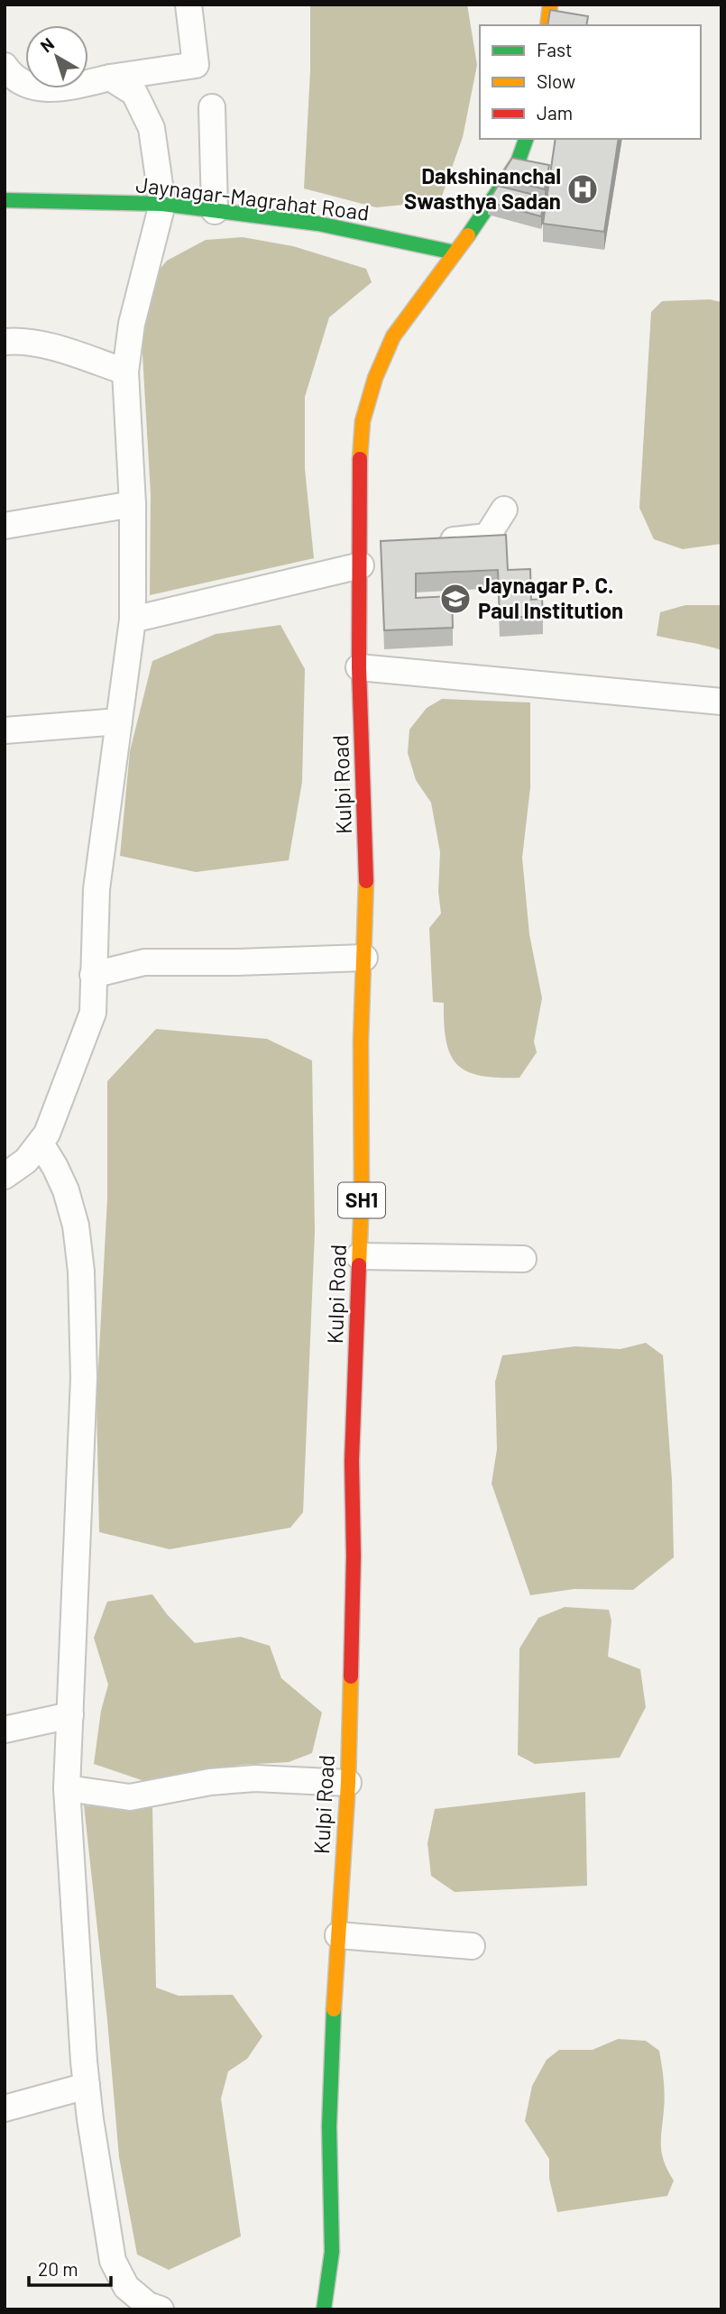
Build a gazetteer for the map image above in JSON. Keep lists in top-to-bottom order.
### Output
{
  "streets": {
    "main road": ["Jaynagar-Magrahat Road", "Kulpi Road", "SH1"]
  },
  "crossings": [
    ["Jaynagar-Magrahat Road", "Kulpi Road"]
  ],
  "places": {
    "hospital": ["Dakshinanchal Swasthya Sadan"],
    "school or university": ["Jaynagar P. C. Paul Institution"]
  },
  "legend": ["Fast", "Slow", "Jam"],
  "scale_bar": "20 m",
  "north": "top left"
}
